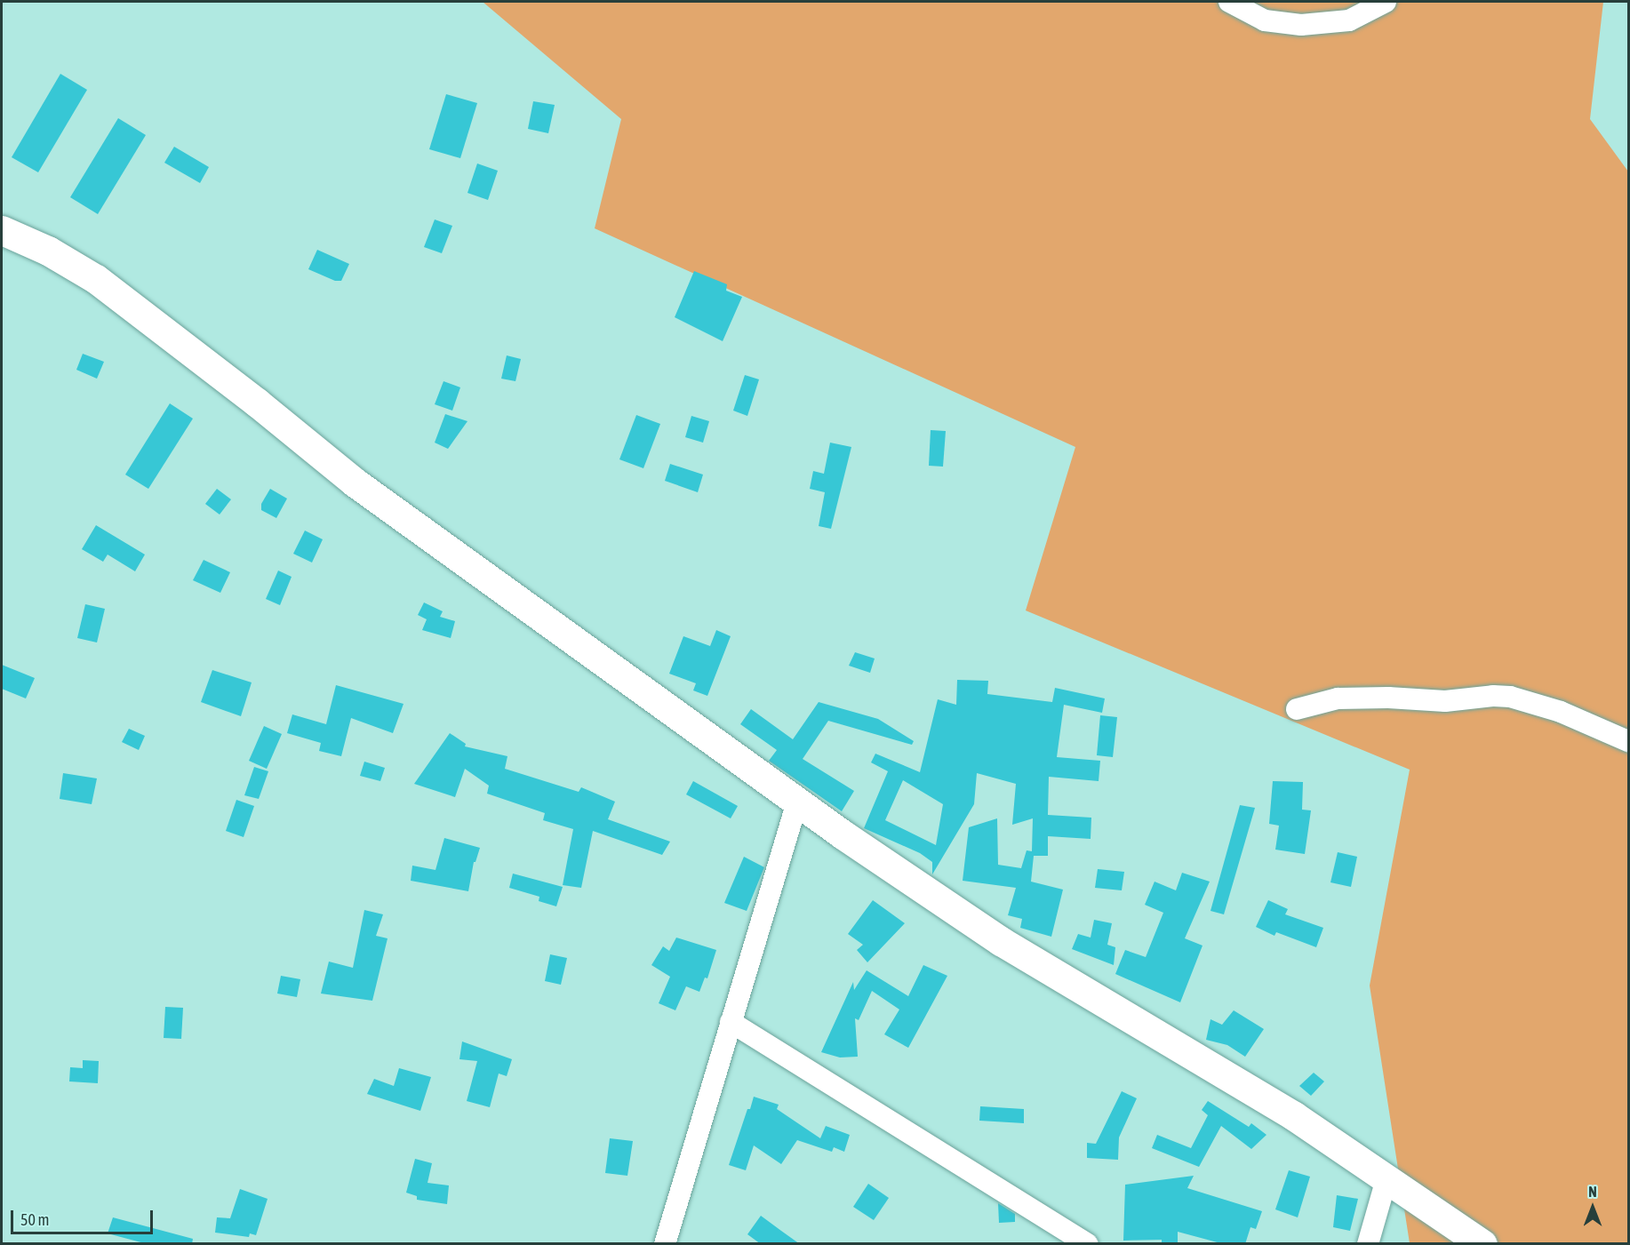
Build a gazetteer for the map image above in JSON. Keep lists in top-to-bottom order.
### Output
{
  "scale_bar": "50 m",
  "north": "top"
}
